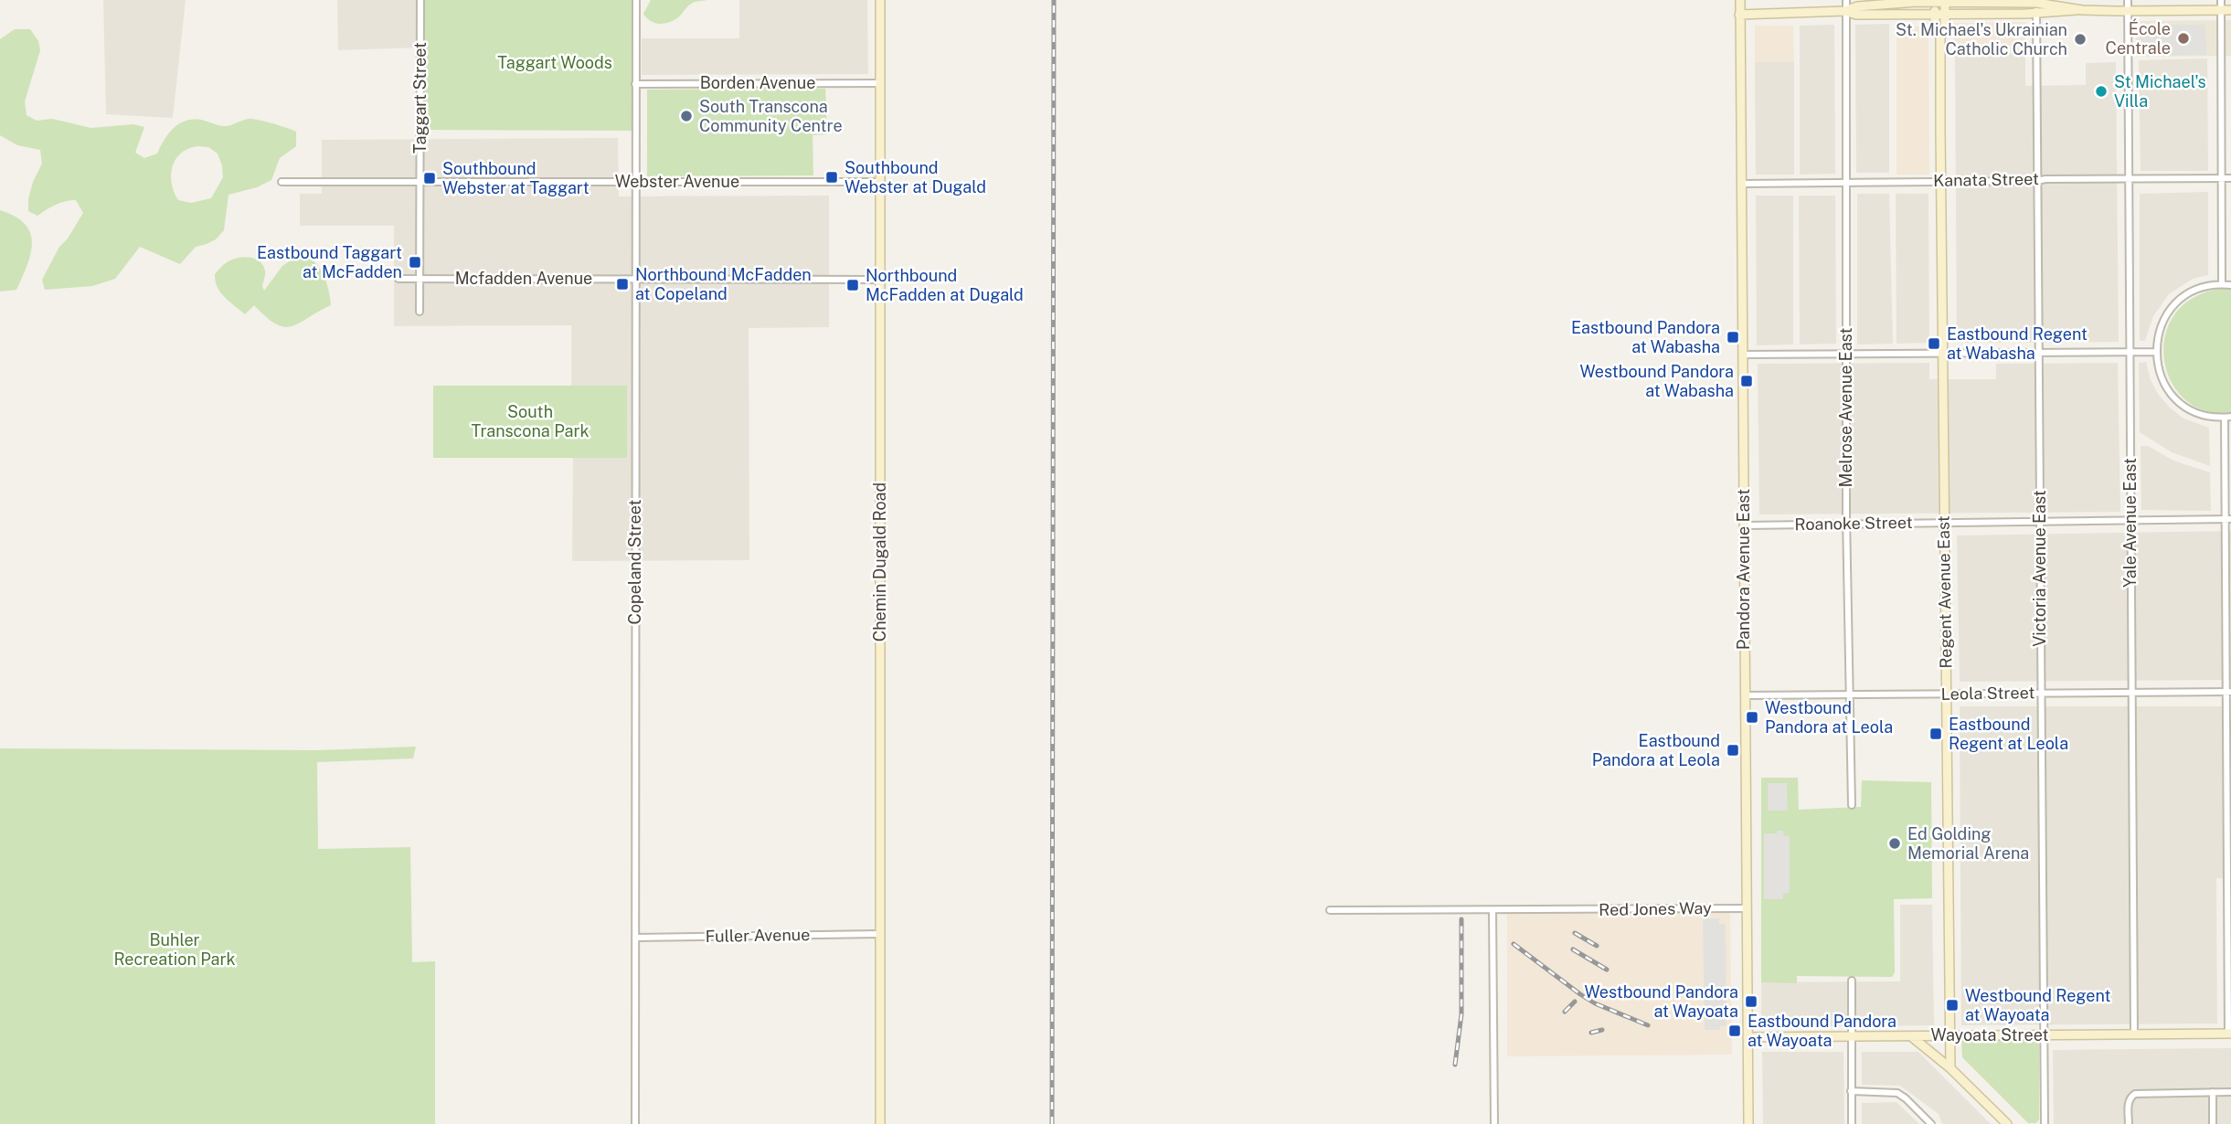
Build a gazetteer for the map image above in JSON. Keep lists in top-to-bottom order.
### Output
{
  "streets": {
    "main road": [
      "Chemin Dugald Road",
      "Pandora Avenue East",
      "Regent Avenue East",
      "Wayoata Street"
    ],
    "street": [
      "Borden Avenue",
      "Taggart Street",
      "Kanata Street",
      "Webster Avenue",
      "Mcfadden Avenue",
      "Melrose Avenue East",
      "Yale Avenue East",
      "Roanoke Street",
      "Copeland Street",
      "Victoria Avenue East",
      "Leola Street",
      "Red Jones Way",
      "Fuller Avenue"
    ]
  },
  "crossings": [
    ["Borden Avenue", "Copeland Street"],
    ["Borden Avenue", "Chemin Dugald Road"],
    ["Taggart Street", "Webster Avenue"],
    ["Taggart Street", "Mcfadden Avenue"],
    ["Kanata Street", "Melrose Avenue East"],
    ["Kanata Street", "Yale Avenue East"],
    ["Kanata Street", "Victoria Avenue East"],
    ["Kanata Street", "Pandora Avenue East"],
    ["Kanata Street", "Regent Avenue East"],
    ["Webster Avenue", "Copeland Street"],
    ["Webster Avenue", "Chemin Dugald Road"],
    ["Mcfadden Avenue", "Copeland Street"],
    ["Mcfadden Avenue", "Chemin Dugald Road"],
    ["Melrose Avenue East", "Roanoke Street"],
    ["Melrose Avenue East", "Leola Street"],
    ["Yale Avenue East", "Roanoke Street"],
    ["Yale Avenue East", "Leola Street"],
    ["Yale Avenue East", "Wayoata Street"],
    ["Roanoke Street", "Victoria Avenue East"],
    ["Roanoke Street", "Pandora Avenue East"],
    ["Roanoke Street", "Regent Avenue East"],
    ["Copeland Street", "Fuller Avenue"],
    ["Chemin Dugald Road", "Fuller Avenue"],
    ["Victoria Avenue East", "Leola Street"],
    ["Victoria Avenue East", "Wayoata Street"],
    ["Pandora Avenue East", "Leola Street"],
    ["Pandora Avenue East", "Red Jones Way"],
    ["Pandora Avenue East", "Wayoata Street"],
    ["Regent Avenue East", "Leola Street"],
    ["Regent Avenue East", "Wayoata Street"]
  ],
  "parks": ["Taggart Woods", "South Transcona Park", "Buhler Recreation Park"],
  "places": {
    "other": [
      "École Centrale",
      "St. Michael's Ukrainian Catholic Church",
      "St Michael's Villa",
      "South Transcona Community Centre",
      "Ed Golding Memorial Arena"
    ],
    "transit": [
      "Southbound Webster at Dugald",
      "Southbound Webster at Taggart",
      "Eastbound Taggart at McFadden",
      "Northbound McFadden at Copeland",
      "Northbound McFadden at Dugald",
      "Eastbound Pandora at Wabasha",
      "Eastbound Regent at Wabasha",
      "Westbound Pandora at Wabasha",
      "Westbound Pandora at Leola",
      "Eastbound Regent at Leola",
      "Eastbound Pandora at Leola",
      "Westbound Pandora at Wayoata",
      "Westbound Regent at Wayoata",
      "Eastbound Pandora at Wayoata"
    ]
  }
}
